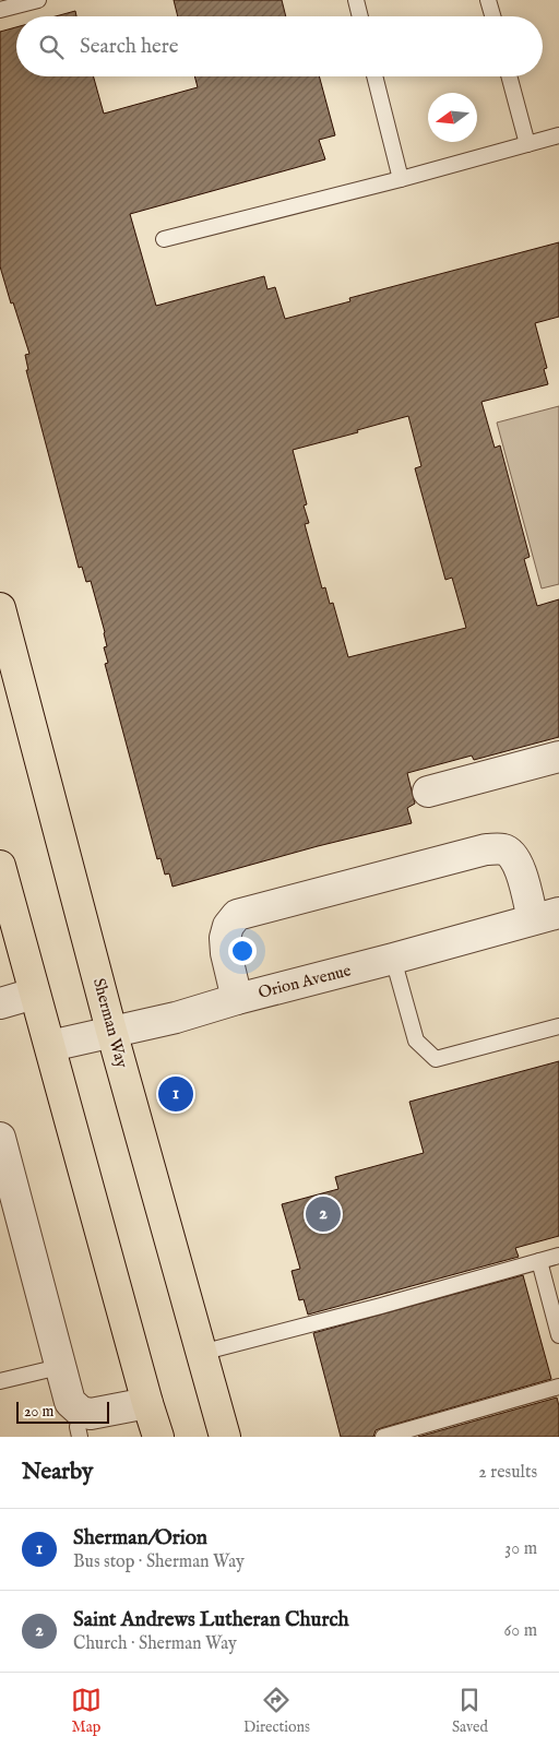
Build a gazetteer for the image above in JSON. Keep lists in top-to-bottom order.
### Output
{
  "streets": {
    "main road": ["Sherman Way"],
    "street": ["Orion Avenue"]
  },
  "crossings": [
    ["Orion Avenue", "Sherman Way"]
  ],
  "scale_bar": "20 m",
  "north": "left",
  "page": {
    "search": "Search here",
    "pins": ["1", "2"],
    "scale": "20 m",
    "heading": ["Nearby", "2 results"],
    "list": [
      {
        "mark": "1",
        "name": "Sherman/Orion",
        "note": "Bus stop · Sherman Way",
        "value": "30 m"
      },
      {
        "mark": "2",
        "name": "Saint Andrews Lutheran Church",
        "note": "Church · Sherman Way",
        "value": "60 m"
      }
    ],
    "nav": ["Map", "Directions", "Saved"]
  }
}
